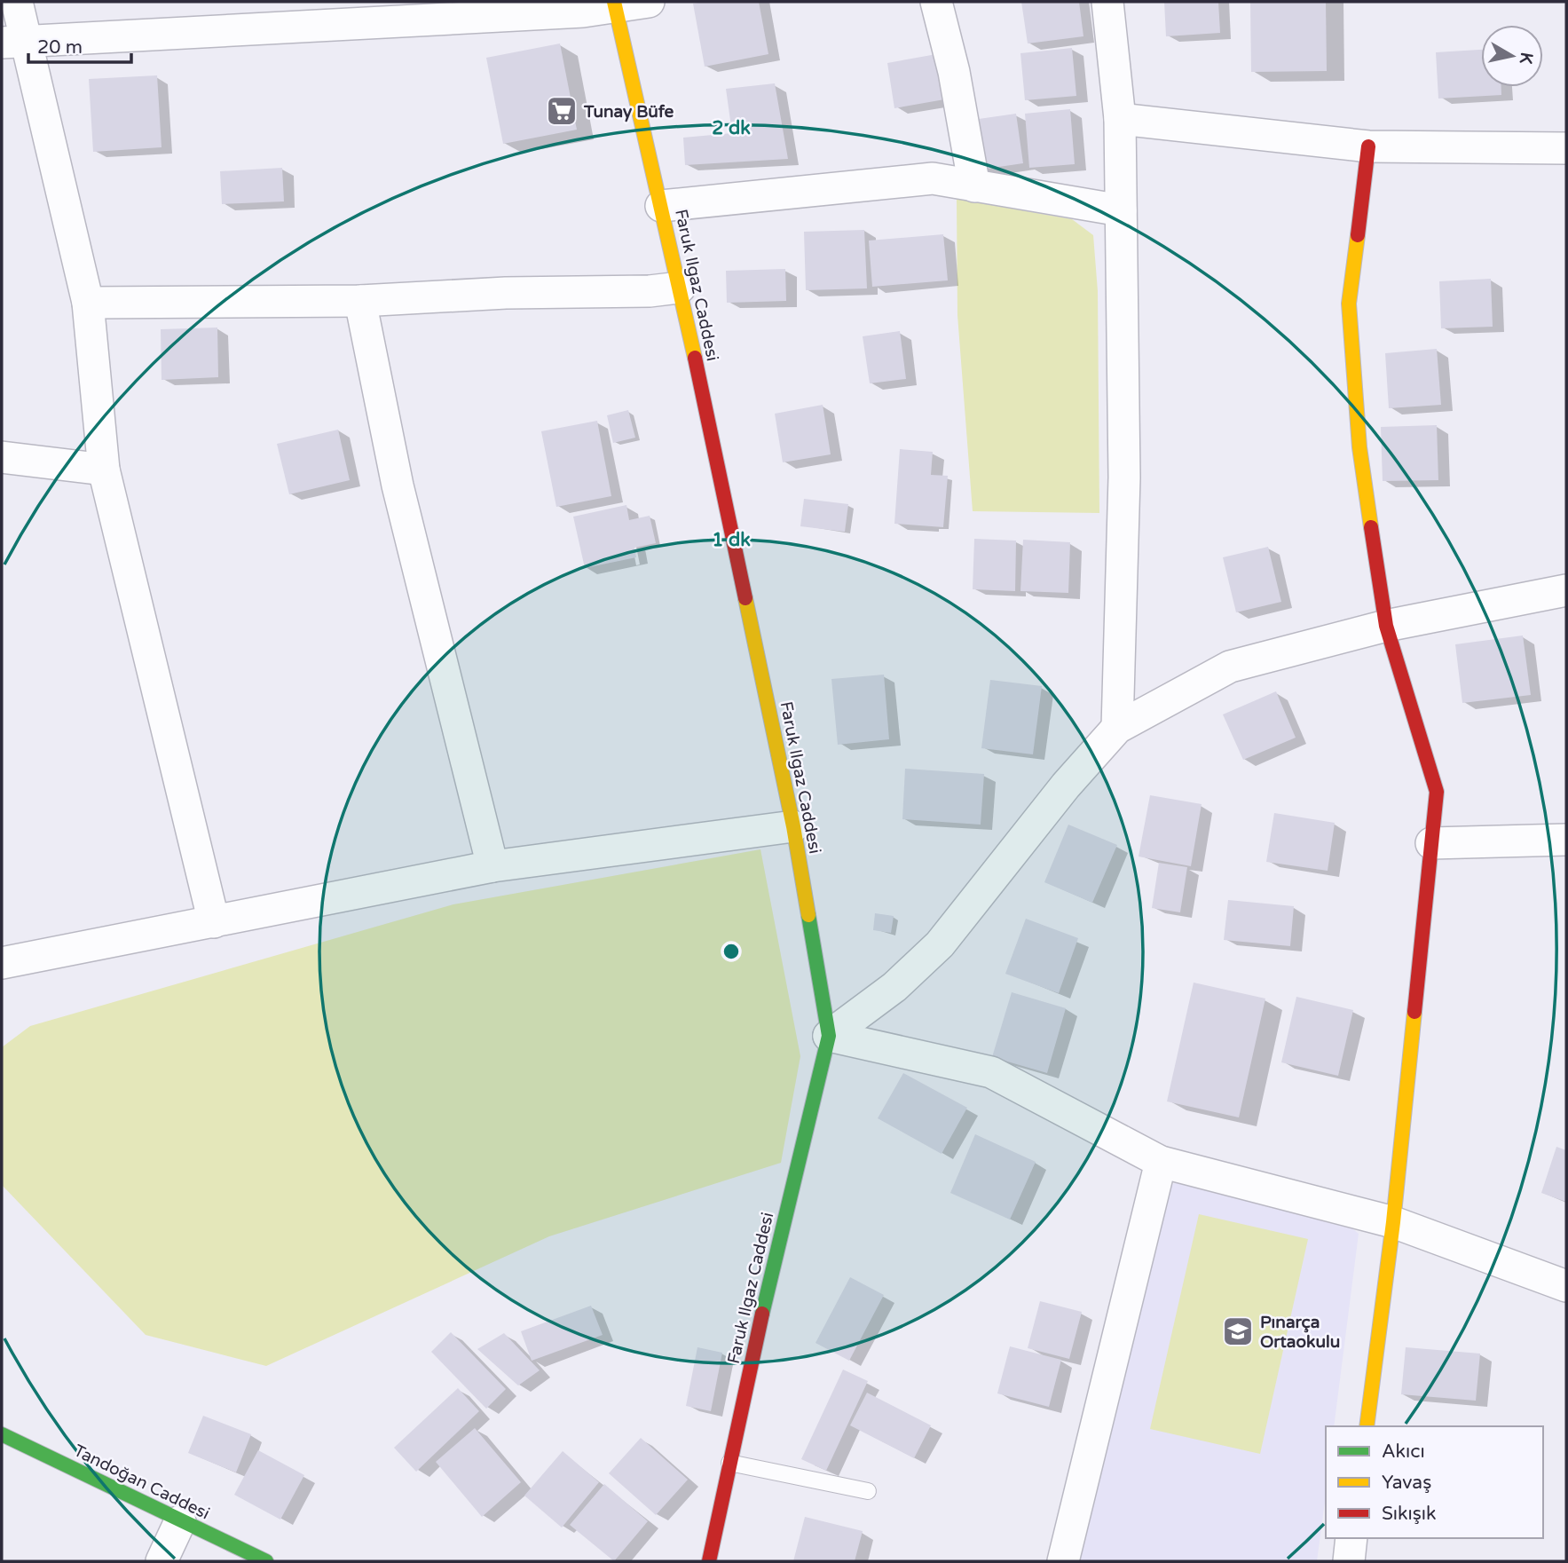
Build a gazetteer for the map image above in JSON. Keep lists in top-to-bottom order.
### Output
{
  "streets": {
    "street": ["Faruk Ilgaz Caddesi", "Tandoğan Caddesi"]
  },
  "places": {
    "supermarket": ["Tunay Büfe"],
    "school or university": ["Pınarça Ortaokulu"]
  },
  "legend": ["Akıcı", "Yavaş", "Sıkışık"],
  "scale_bar": "20 m",
  "north": "right",
  "rings": ["2 dk", "1 dk"]
}
